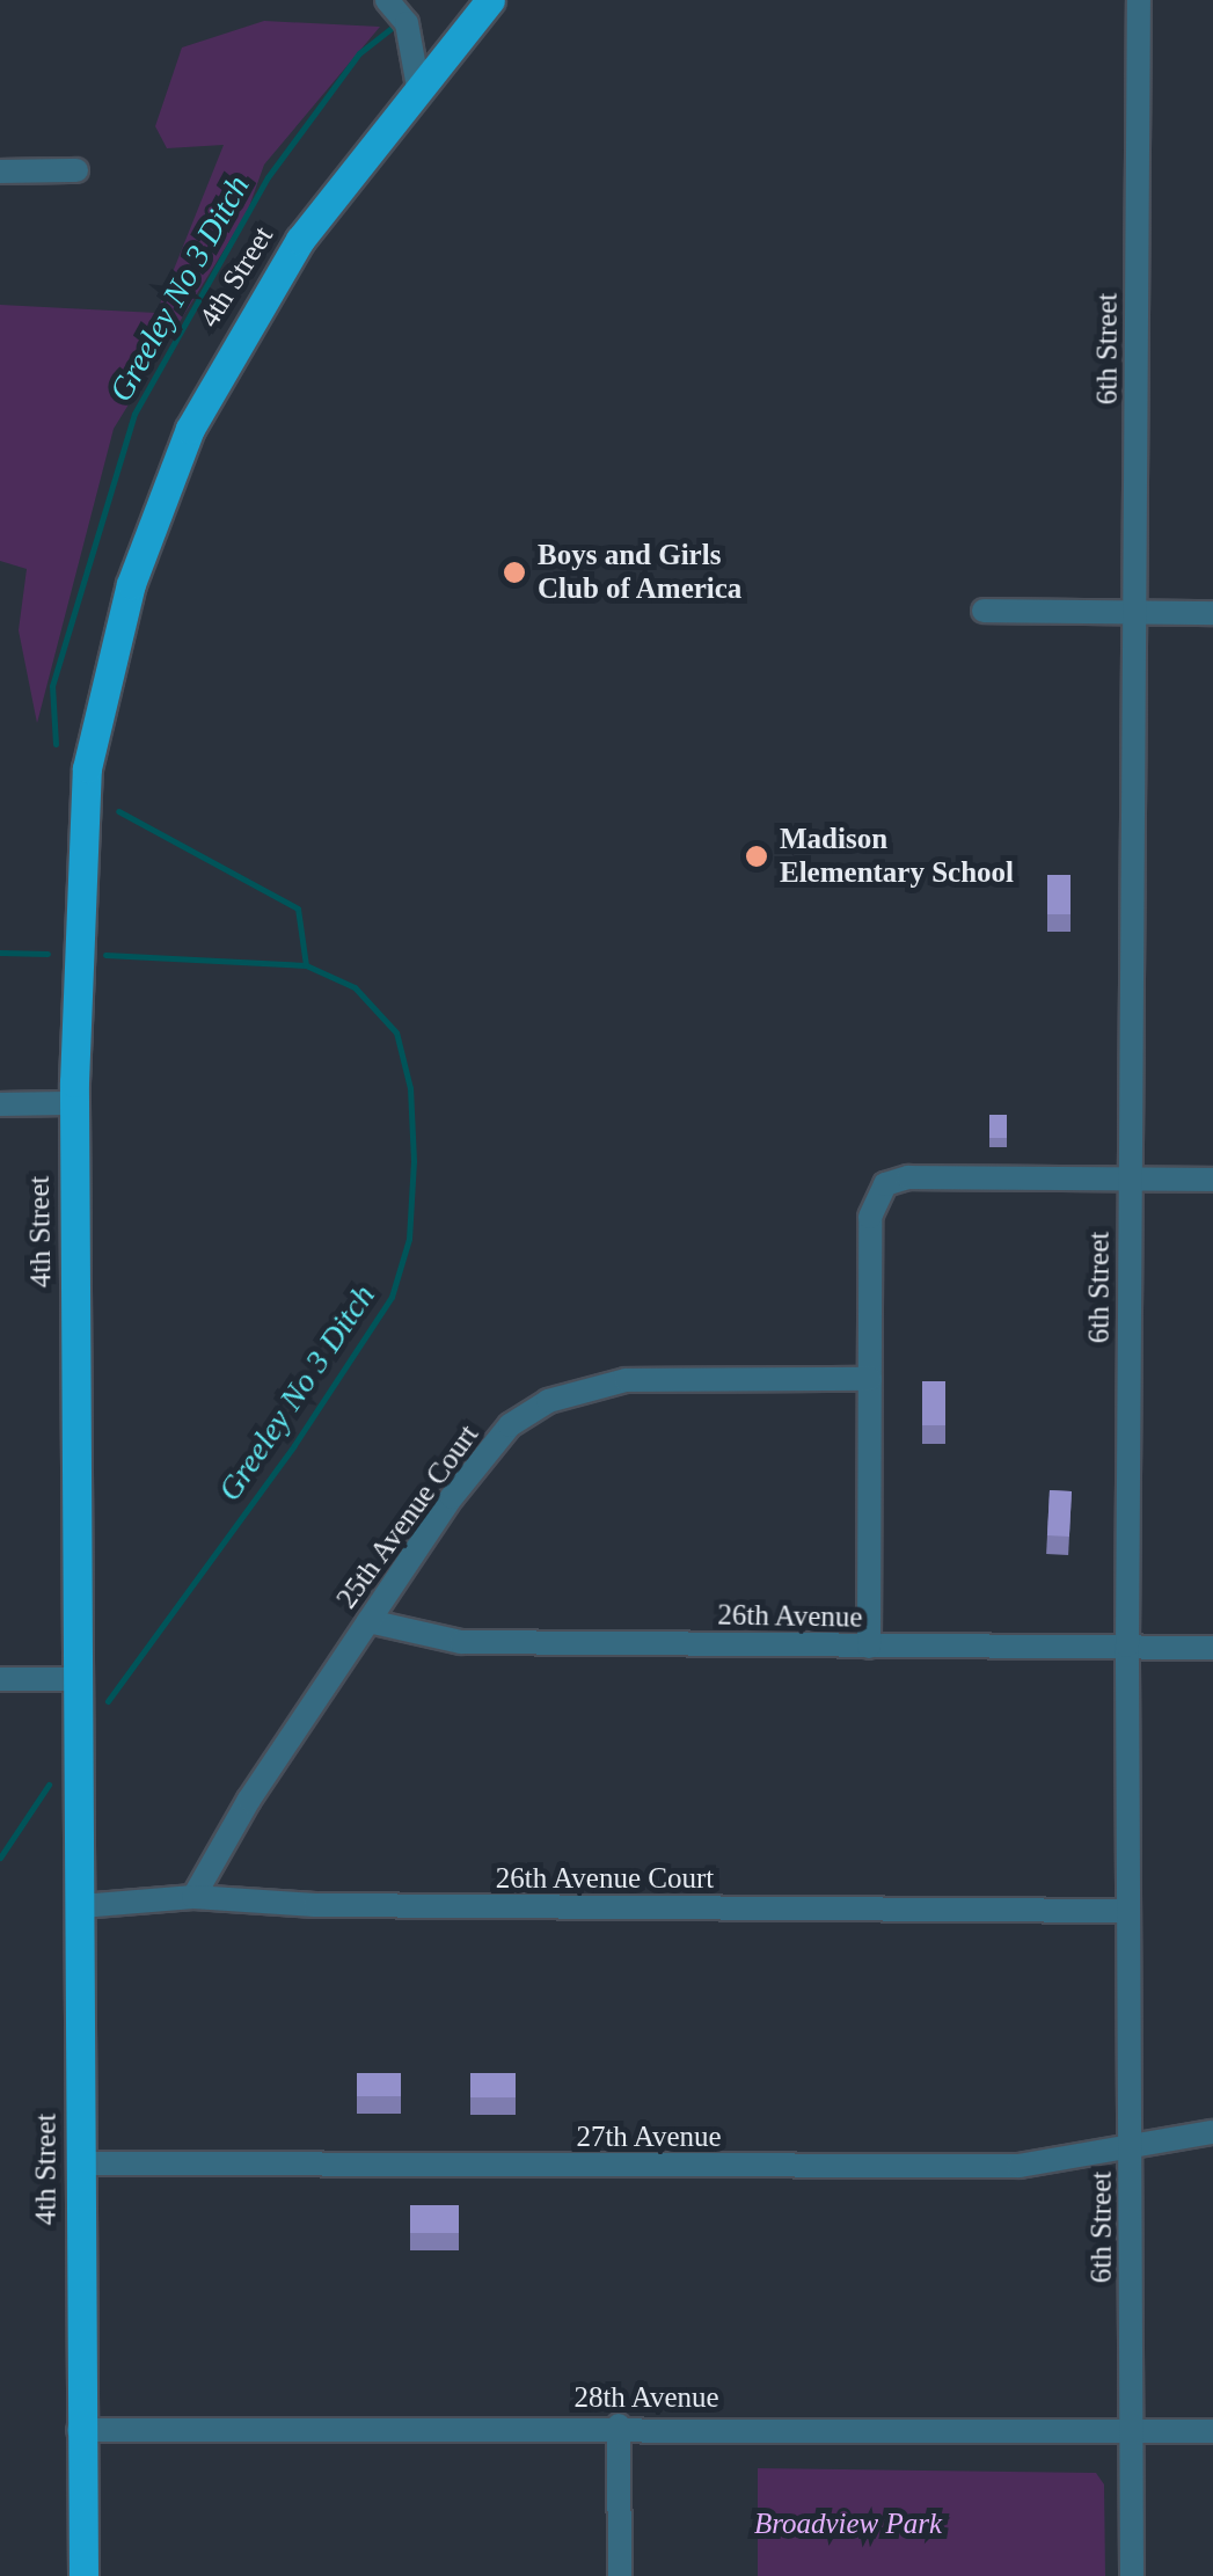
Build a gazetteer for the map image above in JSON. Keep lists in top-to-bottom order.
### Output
{
  "streets": {
    "main road": ["4th Street"],
    "street": [
      "6th Street",
      "25th Avenue Court",
      "26th Avenue",
      "26th Avenue Court",
      "27th Avenue",
      "28th Avenue"
    ]
  },
  "crossings": [
    ["4th Street", "26th Avenue Court"],
    ["4th Street", "27th Avenue"],
    ["4th Street", "28th Avenue"],
    ["6th Street", "26th Avenue"],
    ["6th Street", "26th Avenue Court"],
    ["6th Street", "27th Avenue"],
    ["6th Street", "28th Avenue"],
    ["25th Avenue Court", "26th Avenue"],
    ["25th Avenue Court", "26th Avenue Court"]
  ],
  "water": ["Greeley No 3 Ditch"],
  "parks": ["Broadview Park"],
  "places": ["Boys and Girls Club of America", "Madison Elementary School"]
}
